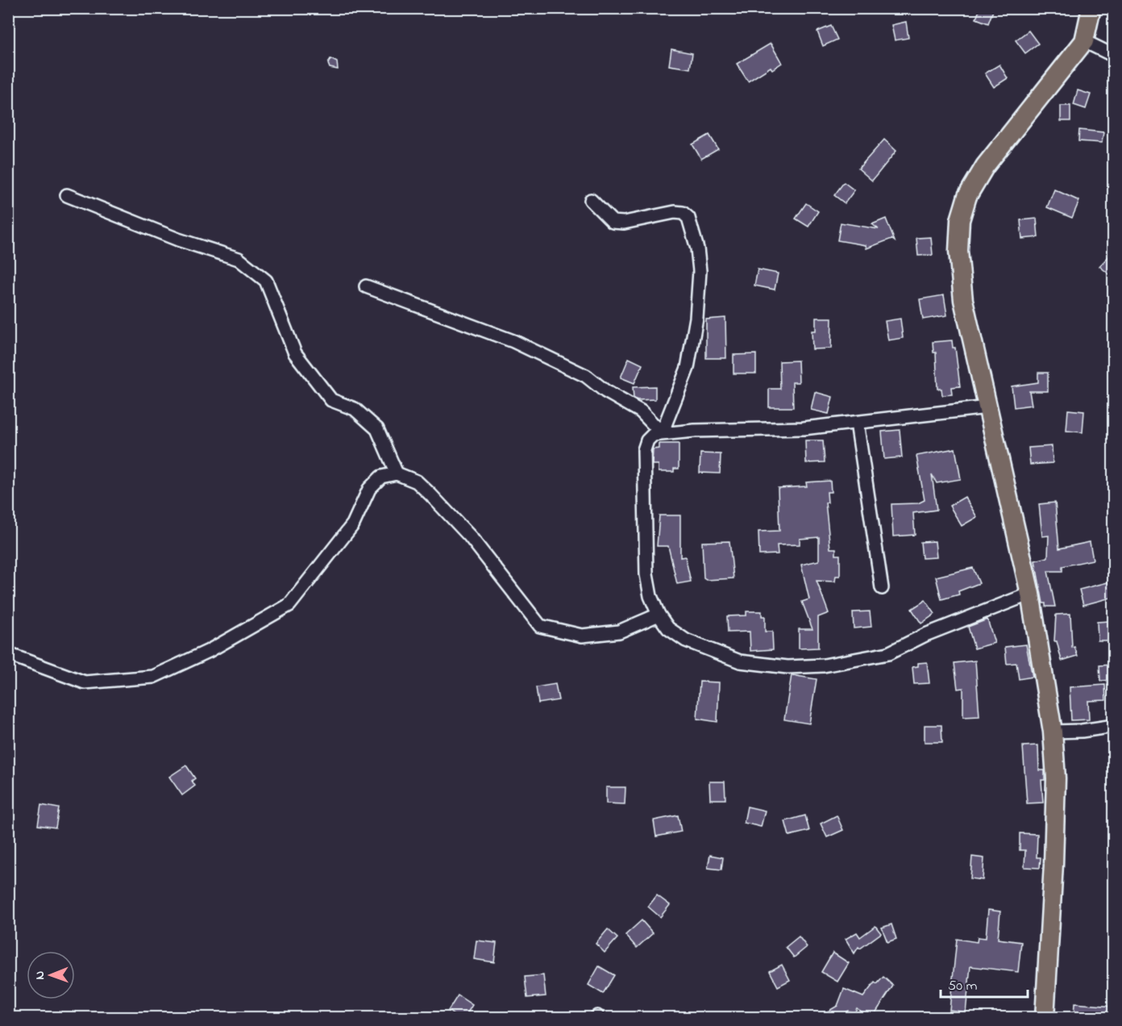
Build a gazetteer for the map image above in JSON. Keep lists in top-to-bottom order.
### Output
{
  "scale_bar": "50 m",
  "north": "left"
}
